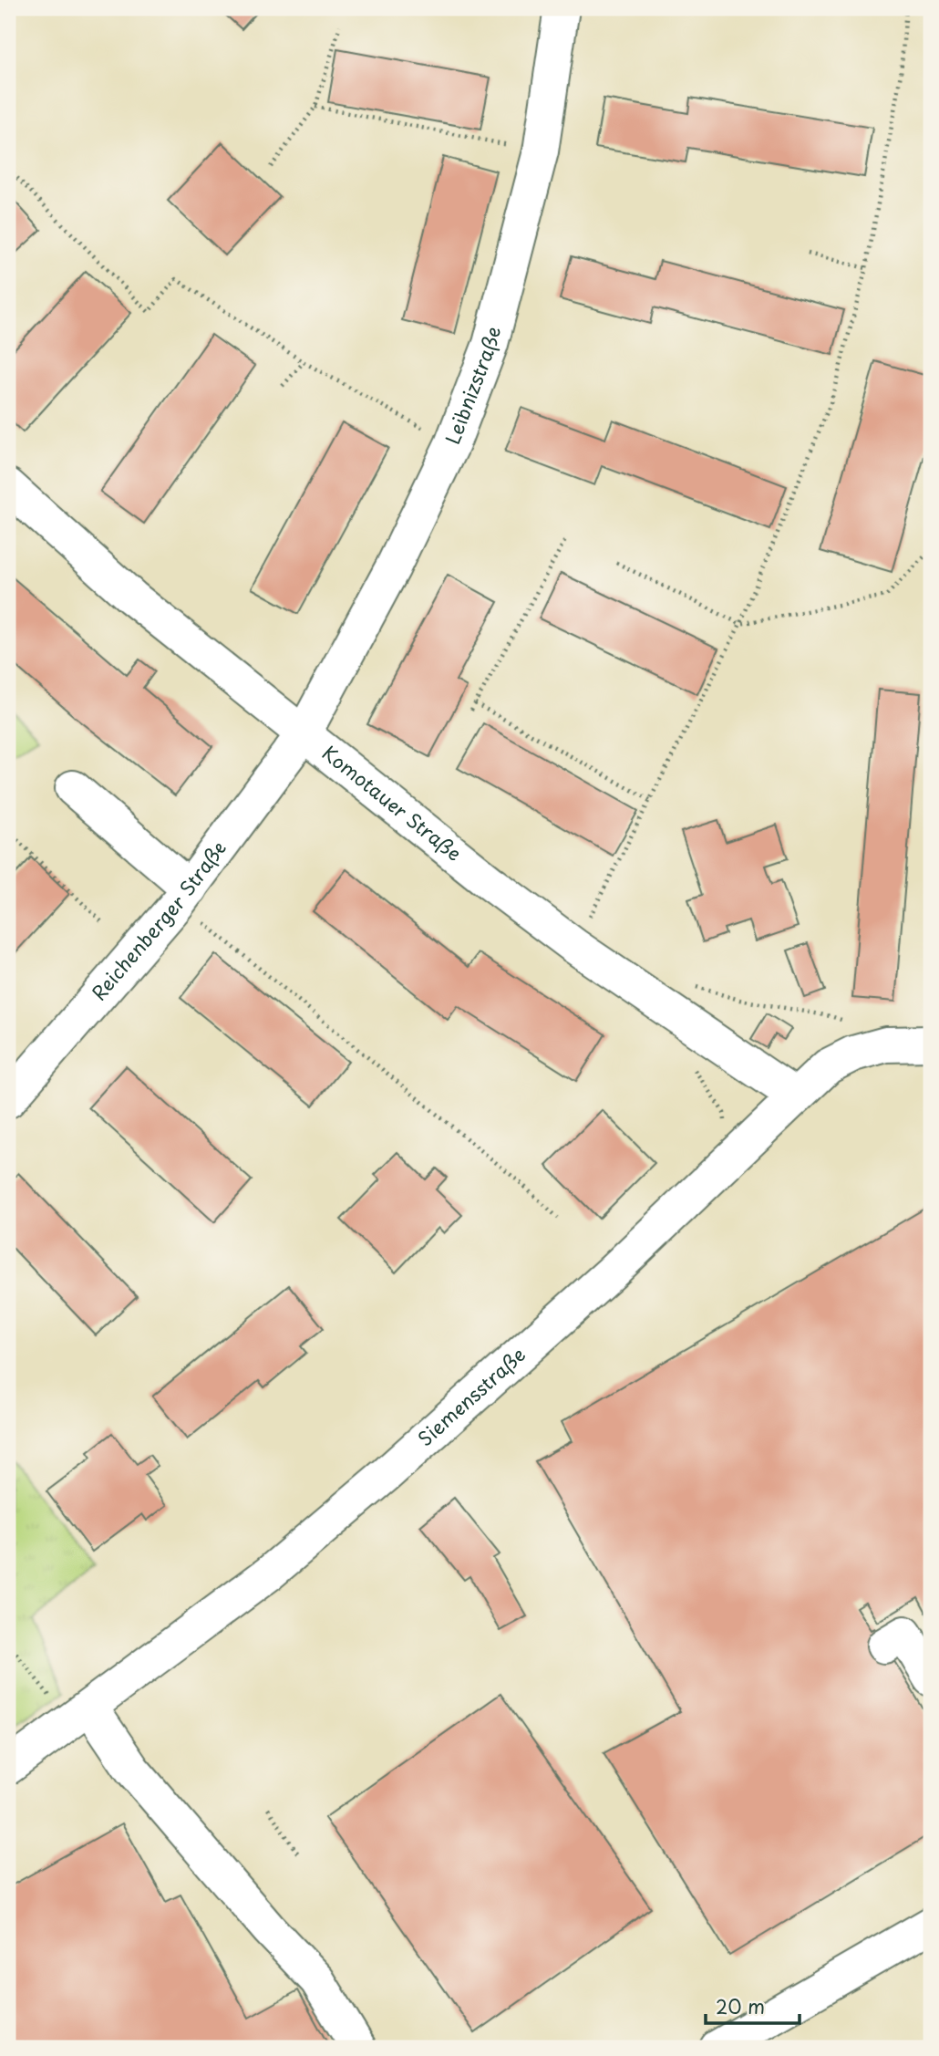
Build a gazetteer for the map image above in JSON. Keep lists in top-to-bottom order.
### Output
{
  "streets": {
    "street": [
      "Leibnizstraße",
      "Komotauer Straße",
      "Reichenberger Straße",
      "Siemensstraße"
    ]
  },
  "crossings": [
    ["Leibnizstraße", "Komotauer Straße"],
    ["Leibnizstraße", "Reichenberger Straße"],
    ["Komotauer Straße", "Reichenberger Straße"],
    ["Komotauer Straße", "Siemensstraße"]
  ],
  "scale_bar": "20 m"
}
